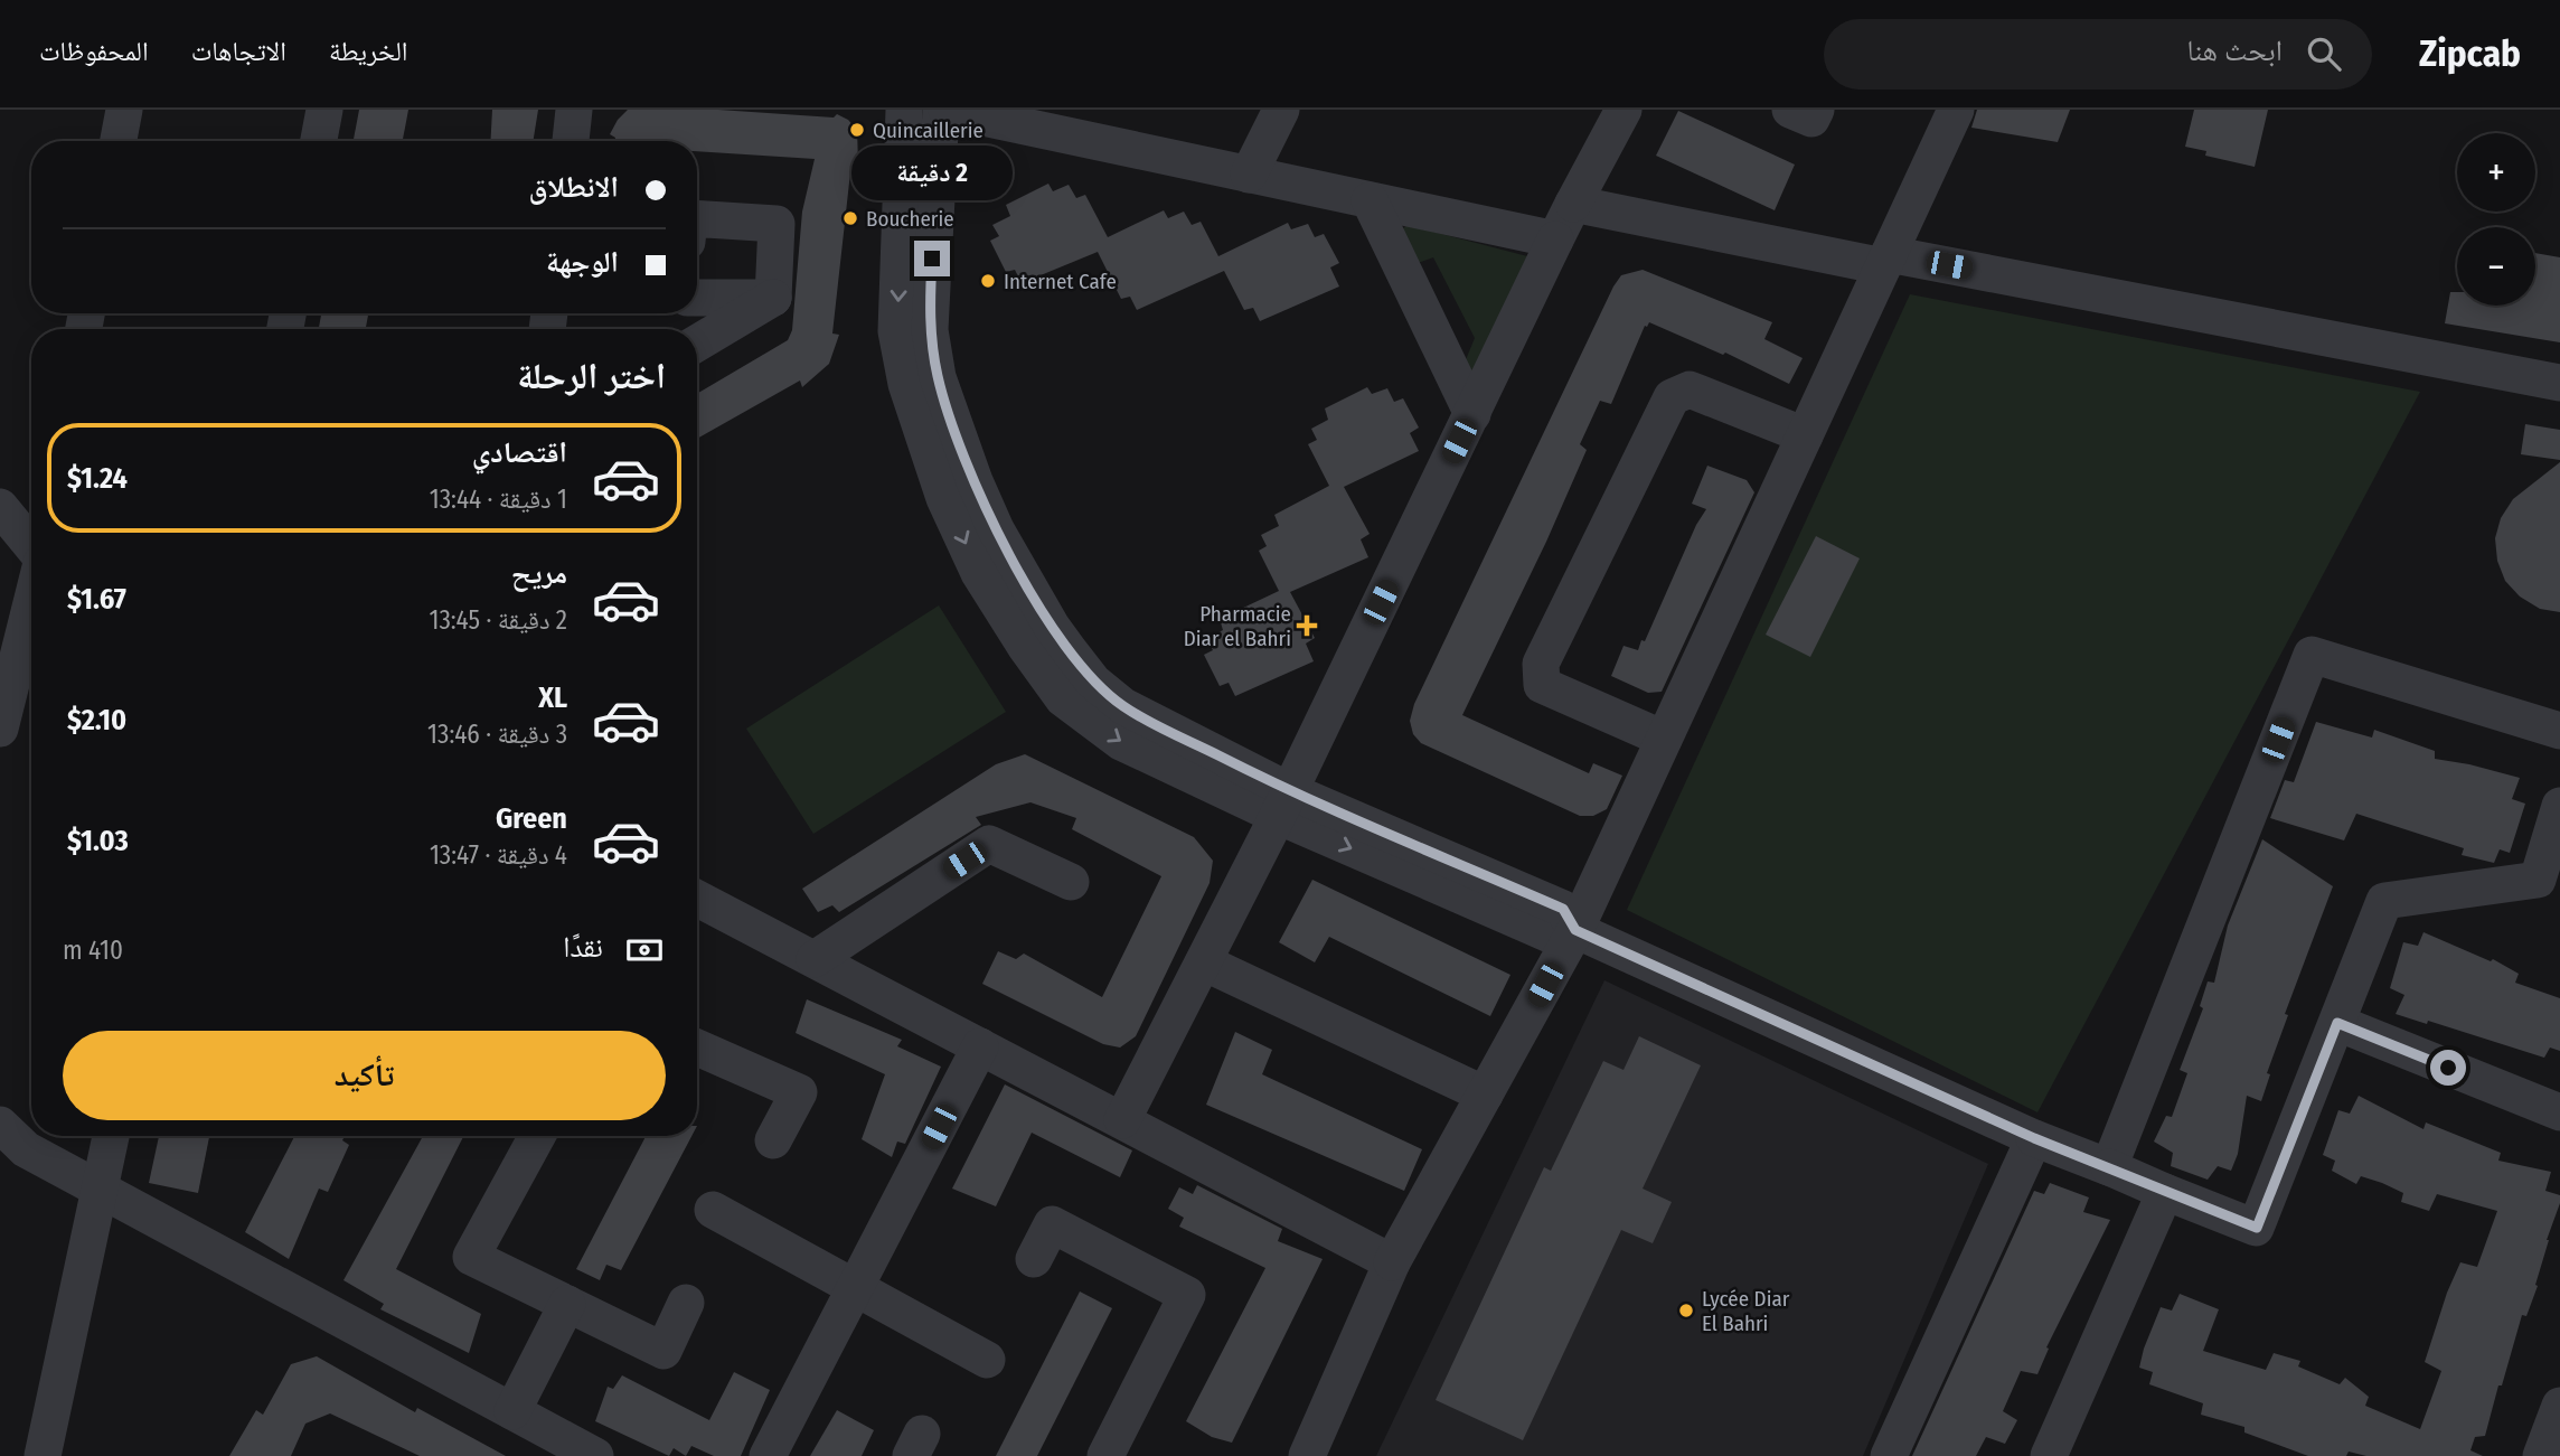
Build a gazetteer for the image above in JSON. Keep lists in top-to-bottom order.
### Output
{
  "places": {
    "other": [
      "Quincaillerie",
      "Boucherie",
      "Internet Cafe",
      "Lycée Diar El Bahri"
    ],
    "health": ["Pharmacie Diar el Bahri"]
  },
  "page": {
    "header": "Zipcab",
    "search": "ابحث هنا",
    "nav": ["الخريطة", "الاتجاهات", "المحفوظات"],
    "map_buttons": ["+", "−"],
    "banner": ["الانطلاق", "الوجهة"],
    "bubble": "2 دقيقة",
    "heading": "اختر الرحلة",
    "list": [
      {
        "name": "اقتصادي",
        "note": "1 دقيقة · 13:44",
        "value": "$1.24"
      },
      {
        "name": "مريح",
        "note": "2 دقيقة · 13:45",
        "value": "$1.67"
      },
      {
        "name": "XL",
        "note": "3 دقيقة · 13:46",
        "value": "$2.10"
      },
      {
        "name": "Green",
        "note": "4 دقيقة · 13:47",
        "value": "$1.03"
      }
    ],
    "pay": ["نقدًا", "410 m"],
    "buttons": "تأكيد"
  }
}
